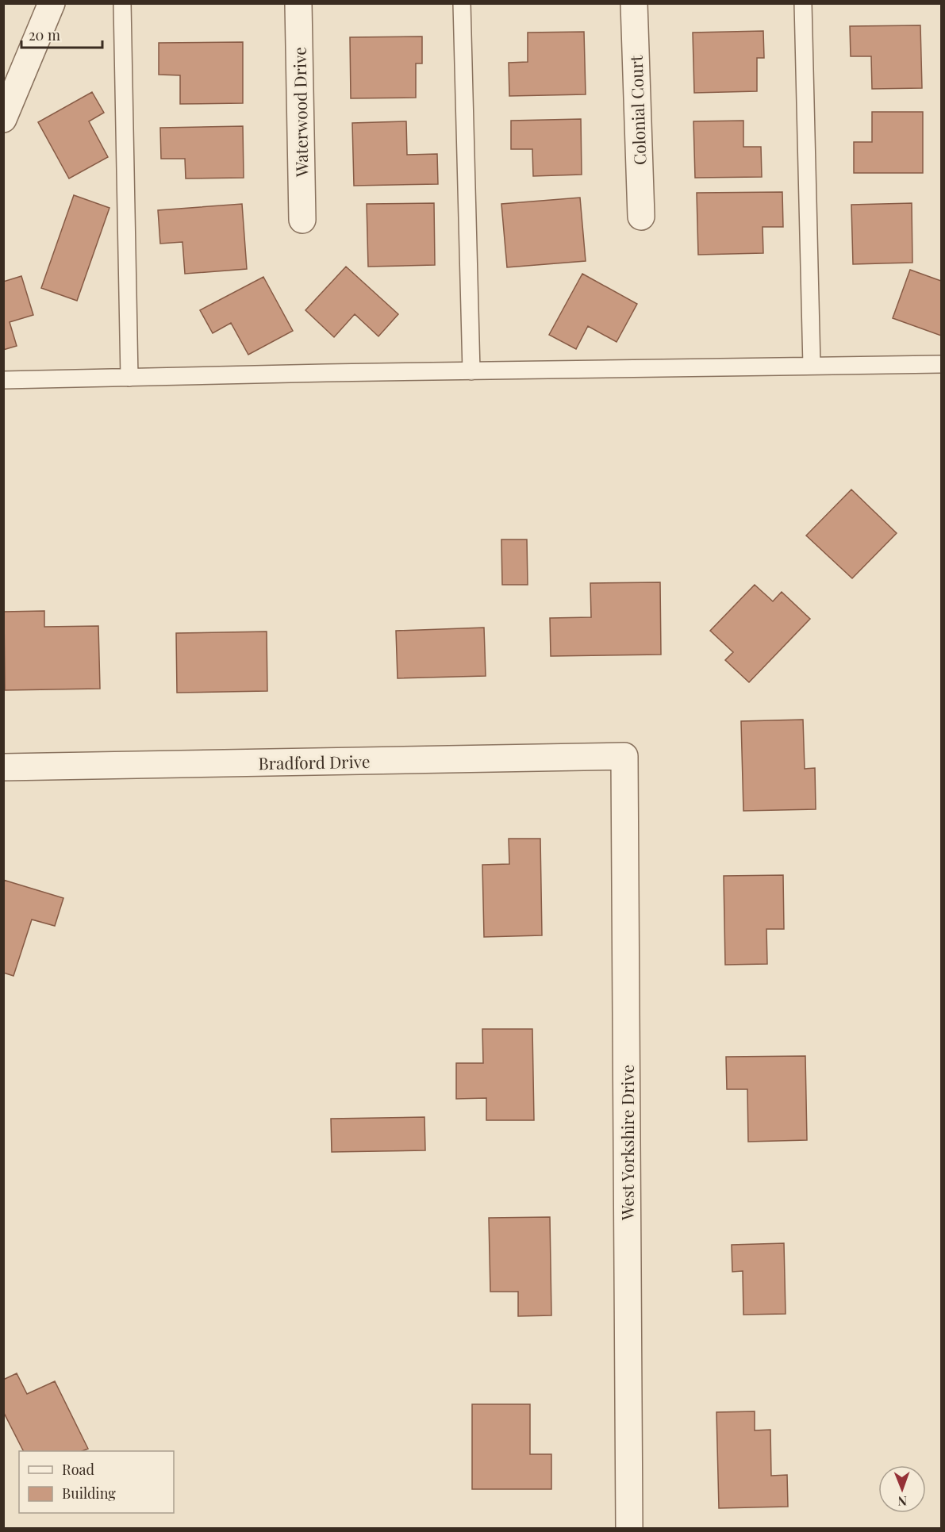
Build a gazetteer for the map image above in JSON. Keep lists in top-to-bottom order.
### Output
{
  "streets": {
    "street": [
      "Colonial Court",
      "Waterwood Drive",
      "Bradford Drive",
      "West Yorkshire Drive"
    ]
  },
  "crossings": [
    ["Bradford Drive", "West Yorkshire Drive"]
  ],
  "legend": ["Road", "Building"],
  "scale_bar": "20 m",
  "north": "bottom"
}
